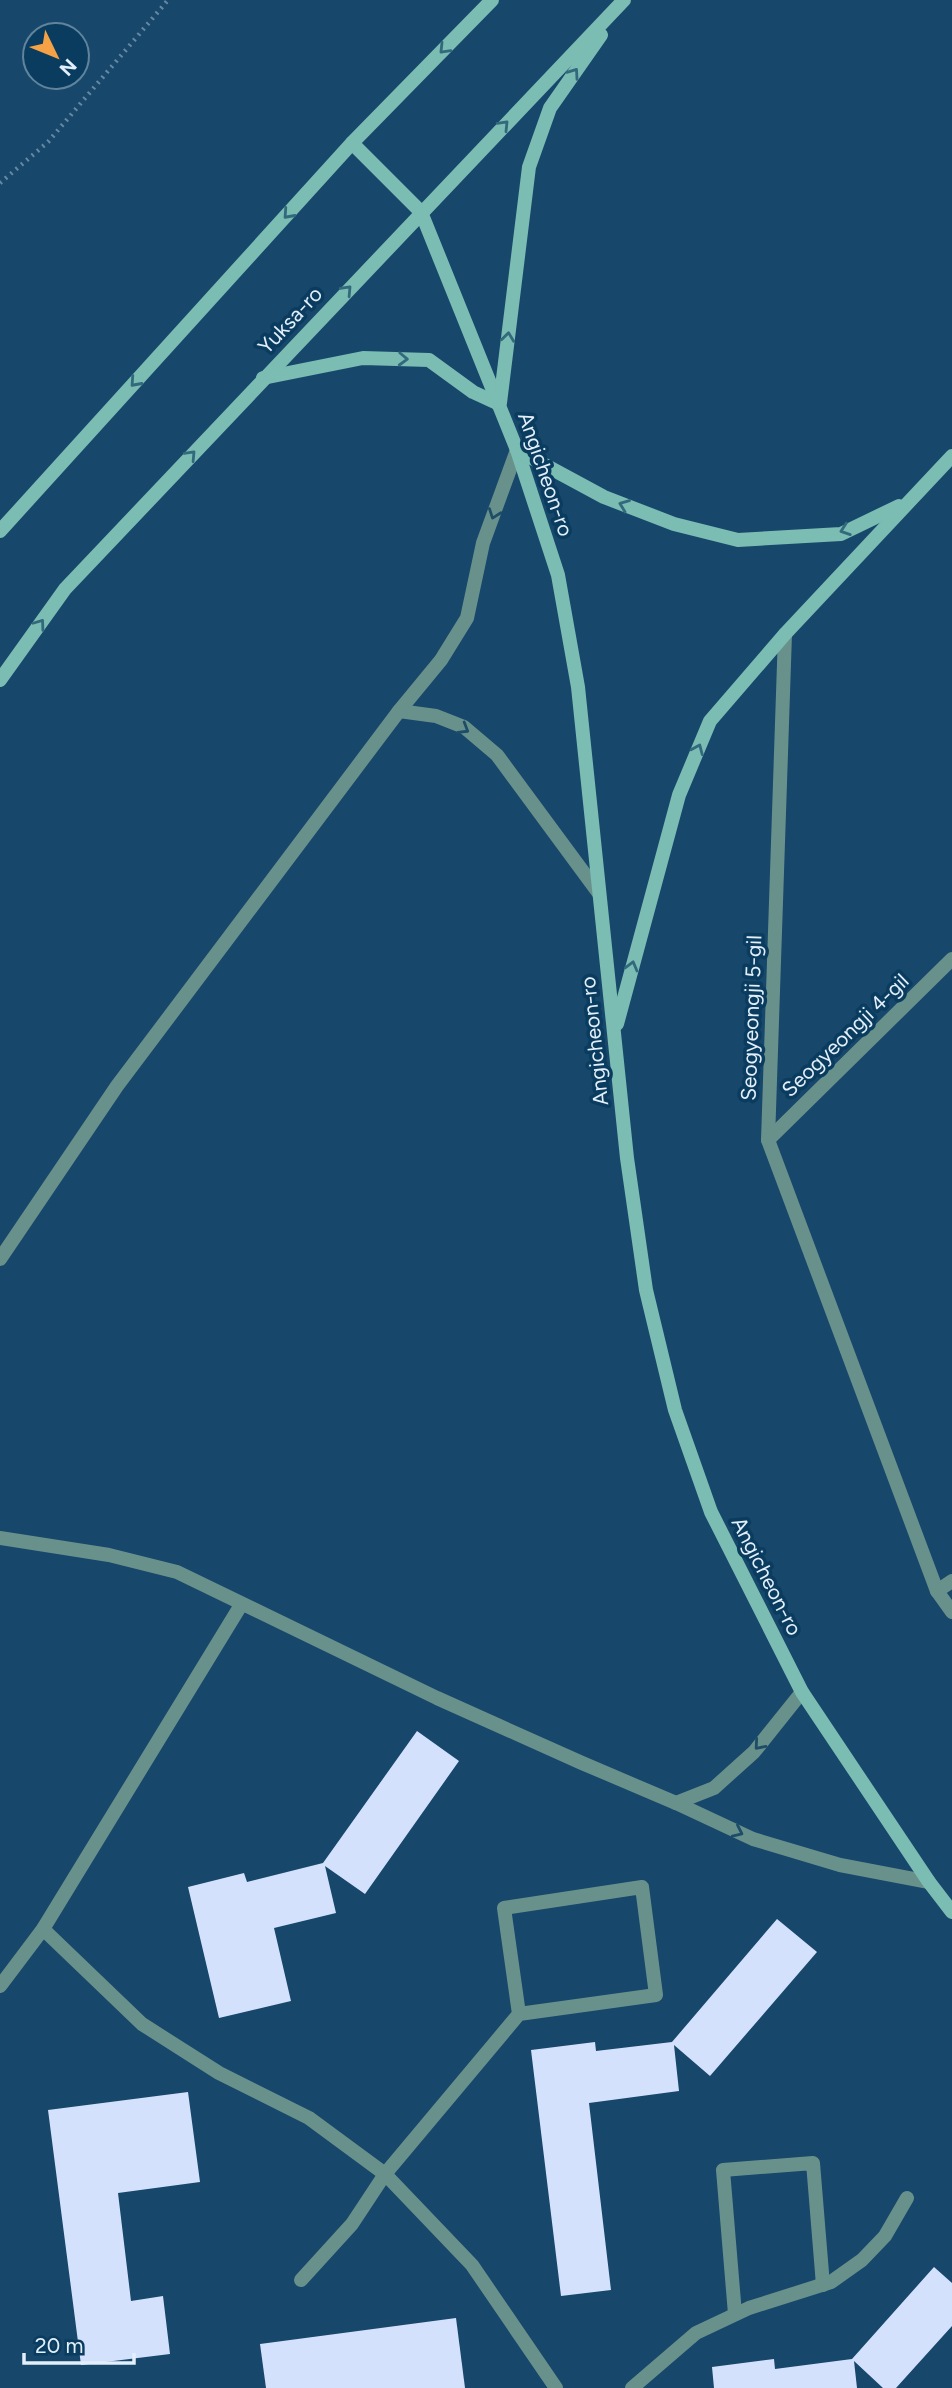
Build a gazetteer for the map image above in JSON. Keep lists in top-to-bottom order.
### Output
{
  "streets": {
    "street": [
      "Yuksa-ro",
      "Angicheon-ro",
      "Seogyeongji 5-gil",
      "Seogyeongji 4-gil"
    ]
  },
  "crossings": [
    ["Yuksa-ro", "Angicheon-ro"],
    ["Seogyeongji 5-gil", "Seogyeongji 4-gil"]
  ],
  "scale_bar": "20 m",
  "north": "bottom right"
}
